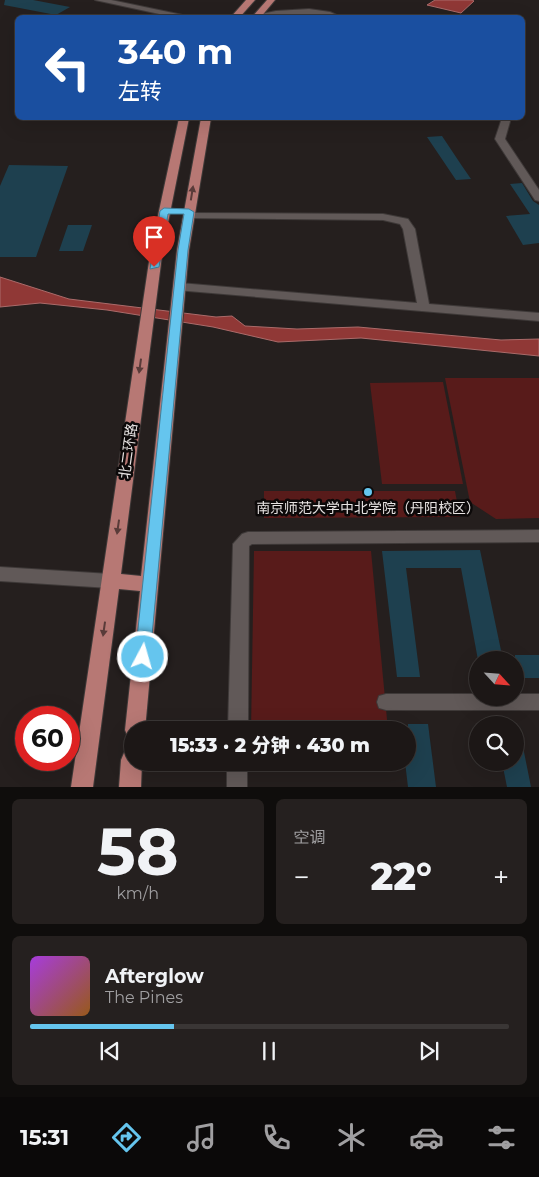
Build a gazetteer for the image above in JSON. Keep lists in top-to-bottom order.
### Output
{
  "streets": {
    "main road": ["北二环路"]
  },
  "places": ["南京师范大学中北学院（丹阳校区）"],
  "north": "bottom right",
  "page": {
    "turn": ["340 m", "左转"],
    "limit": "60",
    "trip": "15:33 · 2 分钟 · 430 m",
    "tile": [
      ["58", "km/h"],
      "空调"
    ],
    "heat": ["−", "22°", "+"],
    "song": ["Afterglow", "The Pines"],
    "tabs": "15:31"
  }
}
